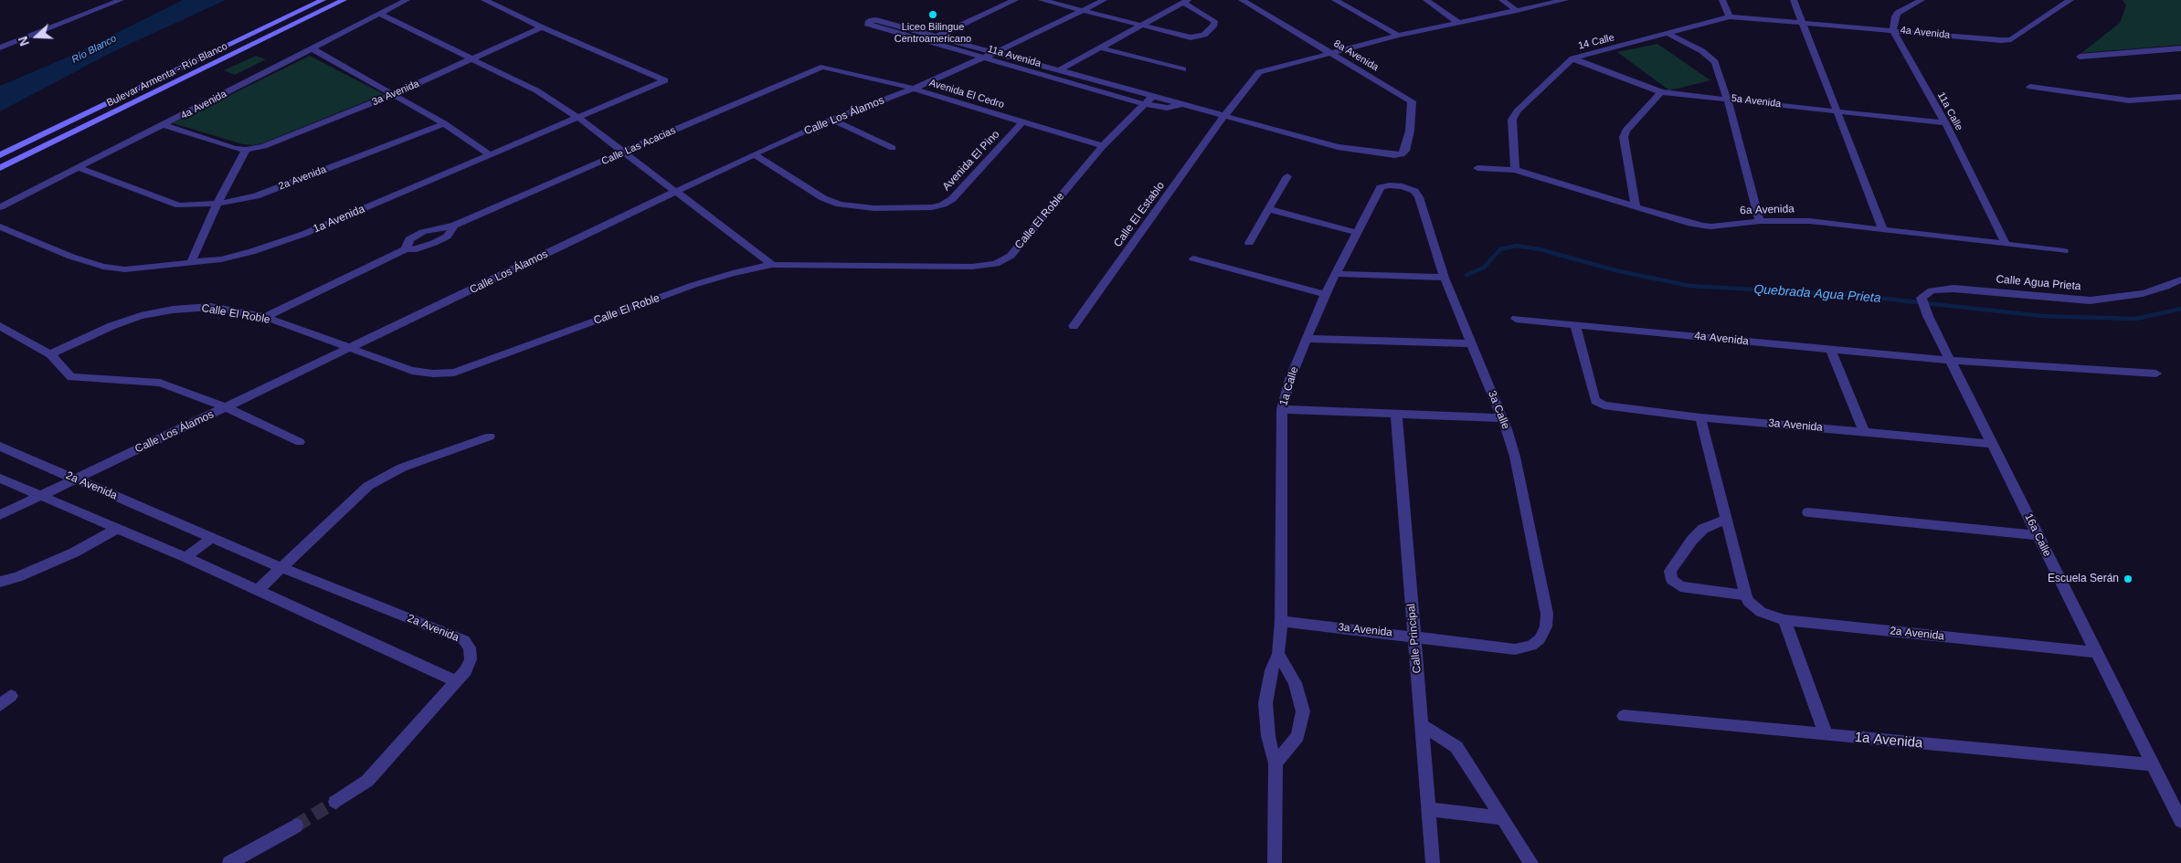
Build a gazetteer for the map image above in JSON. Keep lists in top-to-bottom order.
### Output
{
  "streets": {
    "main road": ["Bulevar Armenta - Río Blanco"],
    "street": [
      "4a Avenida",
      "14 Calle",
      "8a Avenida",
      "11a Avenida",
      "3a Avenida",
      "Avenida El Cedro",
      "5a Avenida",
      "11a Calle",
      "Calle Los Álamos",
      "Calle Las Acacias",
      "Avenida El Pino",
      "2a Avenida",
      "6a Avenida",
      "Calle El Establo",
      "1a Avenida",
      "Calle El Roble",
      "Calle Agua Prieta",
      "1a Calle",
      "3a Calle",
      "16a Calle",
      "Calle Principal"
    ]
  },
  "crossings": [
    ["4a Avenida", "14 Calle"],
    ["4a Avenida", "3a Avenida"],
    ["4a Avenida", "11a Calle"],
    ["4a Avenida", "2a Avenida"],
    ["4a Avenida", "16a Calle"],
    ["14 Calle", "5a Avenida"],
    ["14 Calle", "6a Avenida"],
    ["8a Avenida", "11a Avenida"],
    ["8a Avenida", "Calle El Establo"],
    ["11a Avenida", "Calle Los Álamos"],
    ["11a Avenida", "Calle El Establo"],
    ["11a Avenida", "Calle El Roble"],
    ["3a Avenida", "1a Avenida"],
    ["3a Avenida", "1a Calle"],
    ["3a Avenida", "3a Calle"],
    ["3a Avenida", "16a Calle"],
    ["3a Avenida", "Calle Principal"],
    ["Avenida El Cedro", "Calle Los Álamos"],
    ["Avenida El Cedro", "Calle Las Acacias"],
    ["Avenida El Cedro", "Avenida El Pino"],
    ["Avenida El Cedro", "Calle El Roble"],
    ["5a Avenida", "11a Calle"],
    ["11a Calle", "6a Avenida"],
    ["Calle Los Álamos", "Avenida El Pino"],
    ["Calle Los Álamos", "2a Avenida"],
    ["Calle Los Álamos", "Calle El Roble"],
    ["Calle Las Acacias", "Calle El Roble"],
    ["2a Avenida", "16a Calle"],
    ["1a Avenida", "16a Calle"],
    ["Calle Agua Prieta", "16a Calle"],
    ["1a Calle", "3a Calle"]
  ],
  "water": ["Río Blanco", "Quebrada Agua Prieta"],
  "places": ["Liceo Bilingue Centroamericano", "Escuela Serán"],
  "north": "left"
}
